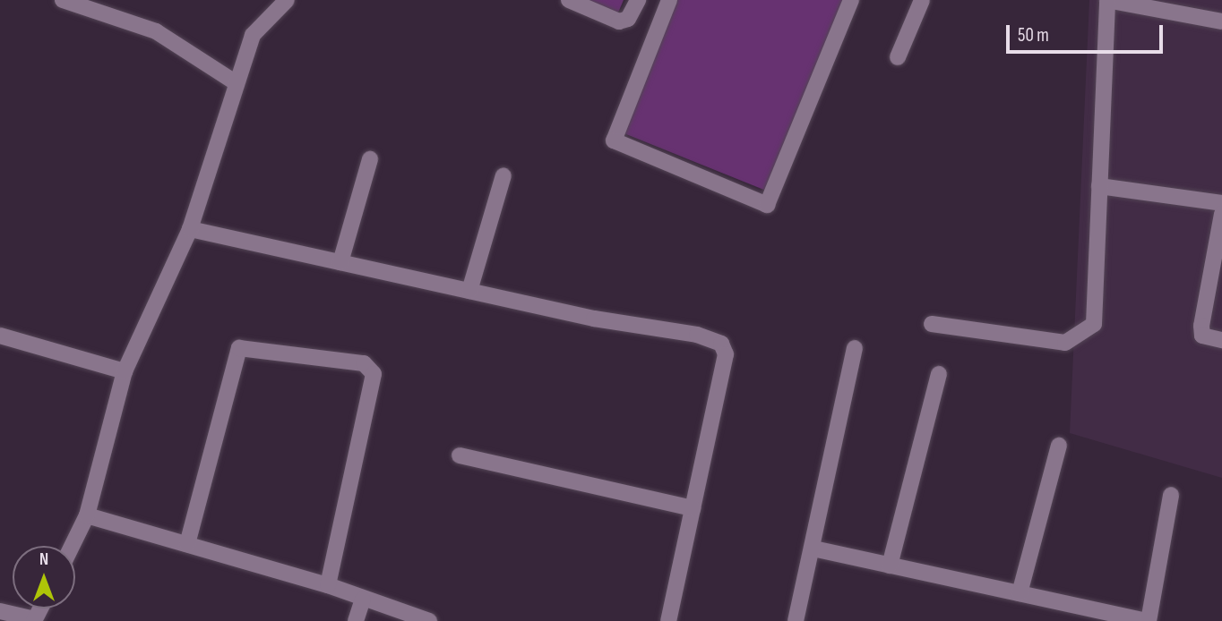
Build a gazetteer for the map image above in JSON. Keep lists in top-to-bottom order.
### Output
{
  "scale_bar": "50 m",
  "north": "top"
}
